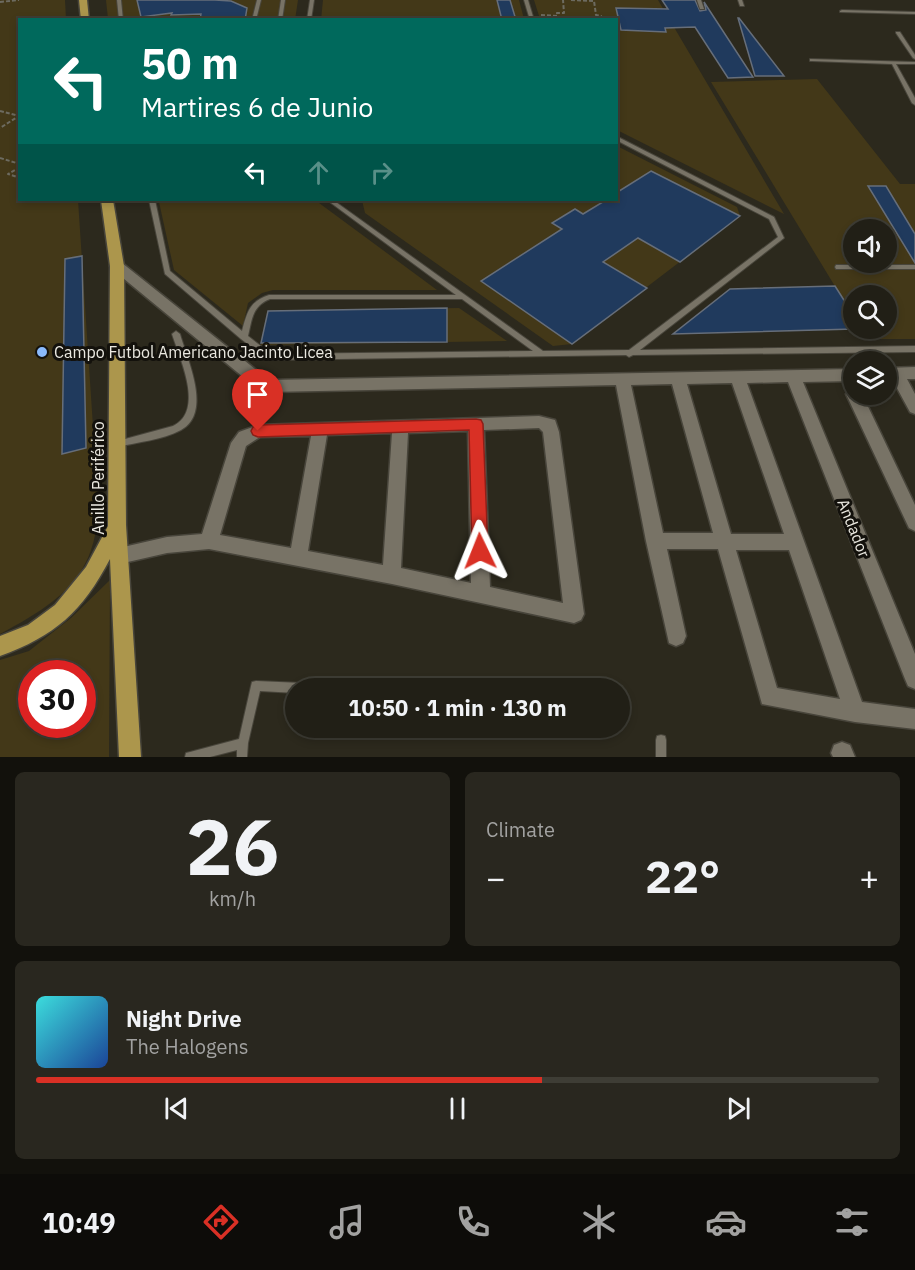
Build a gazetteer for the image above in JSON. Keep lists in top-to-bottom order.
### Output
{
  "streets": {
    "main road": ["Anillo Periférico"],
    "street": ["Andador"]
  },
  "places": ["Campo Futbol Americano Jacinto Licea"],
  "page": {
    "turn": ["50 m", "Martires 6 de Junio"],
    "limit": "30",
    "trip": "10:50 · 1 min · 130 m",
    "tile": [
      ["26", "km/h"],
      "Climate"
    ],
    "heat": ["−", "22°", "+"],
    "song": ["Night Drive", "The Halogens"],
    "tabs": "10:49"
  }
}
